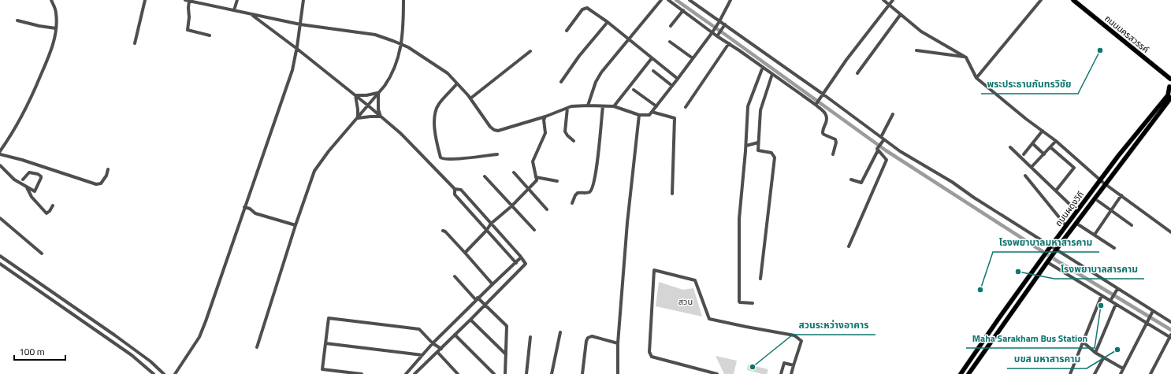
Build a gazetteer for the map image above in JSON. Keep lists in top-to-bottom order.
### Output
{
  "streets": {
    "main road": ["ถนนนครสวรรค์", "ถนนผดุงวิถี"]
  },
  "crossings": [
    ["ถนนนครสวรรค์", "ถนนผดุงวิถี"]
  ],
  "parks": ["สวน"],
  "places": [
    "พระประธานกันทรวิชัย",
    "โรงพยาบาลสารคาม",
    "โรงพยาบาลมหาสารคาม",
    "Maha Sarakham Bus Station",
    "บขส มหาสารคาม",
    "สวนระหว่างอาคาร"
  ],
  "scale_bar": "100 m"
}
